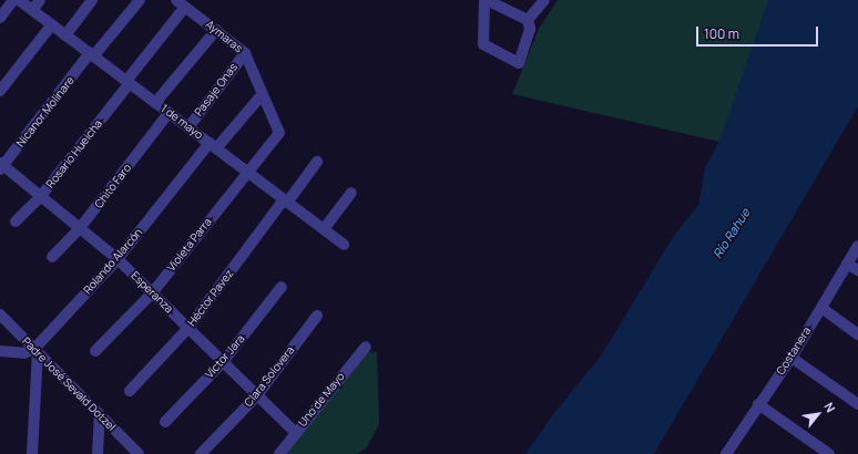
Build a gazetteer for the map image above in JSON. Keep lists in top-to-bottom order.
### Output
{
  "streets": {
    "street": [
      "Aymaras",
      "Pasaje Onas",
      "Nicanor Molinare",
      "1 de mayo",
      "Rosario Hueicha",
      "Chito Faro",
      "Violeta Parra",
      "Rolando Alarcón",
      "Esperanza",
      "Héctor Pavez",
      "Costanera",
      "Víctor Jara",
      "Clara Solovera",
      "Padre José Sevald Dotzel",
      "Uno de Mayo"
    ]
  },
  "crossings": [
    ["Aymaras", "Pasaje Onas"],
    ["Aymaras", "Rosario Hueicha"],
    ["Aymaras", "Violeta Parra"],
    ["Aymaras", "Rolando Alarcón"],
    ["Pasaje Onas", "1 de mayo"],
    ["Nicanor Molinare", "1 de mayo"],
    ["Nicanor Molinare", "Esperanza"],
    ["1 de mayo", "Rosario Hueicha"],
    ["1 de mayo", "Chito Faro"],
    ["1 de mayo", "Violeta Parra"],
    ["1 de mayo", "Rolando Alarcón"],
    ["1 de mayo", "Héctor Pavez"],
    ["Rosario Hueicha", "Esperanza"],
    ["Chito Faro", "Esperanza"],
    ["Violeta Parra", "Esperanza"],
    ["Rolando Alarcón", "Esperanza"],
    ["Rolando Alarcón", "Padre José Sevald Dotzel"],
    ["Esperanza", "Héctor Pavez"],
    ["Esperanza", "Víctor Jara"],
    ["Esperanza", "Clara Solovera"],
    ["Esperanza", "Uno de Mayo"]
  ],
  "water": ["Río Rahue"],
  "scale_bar": "100 m",
  "north": "top right"
}
